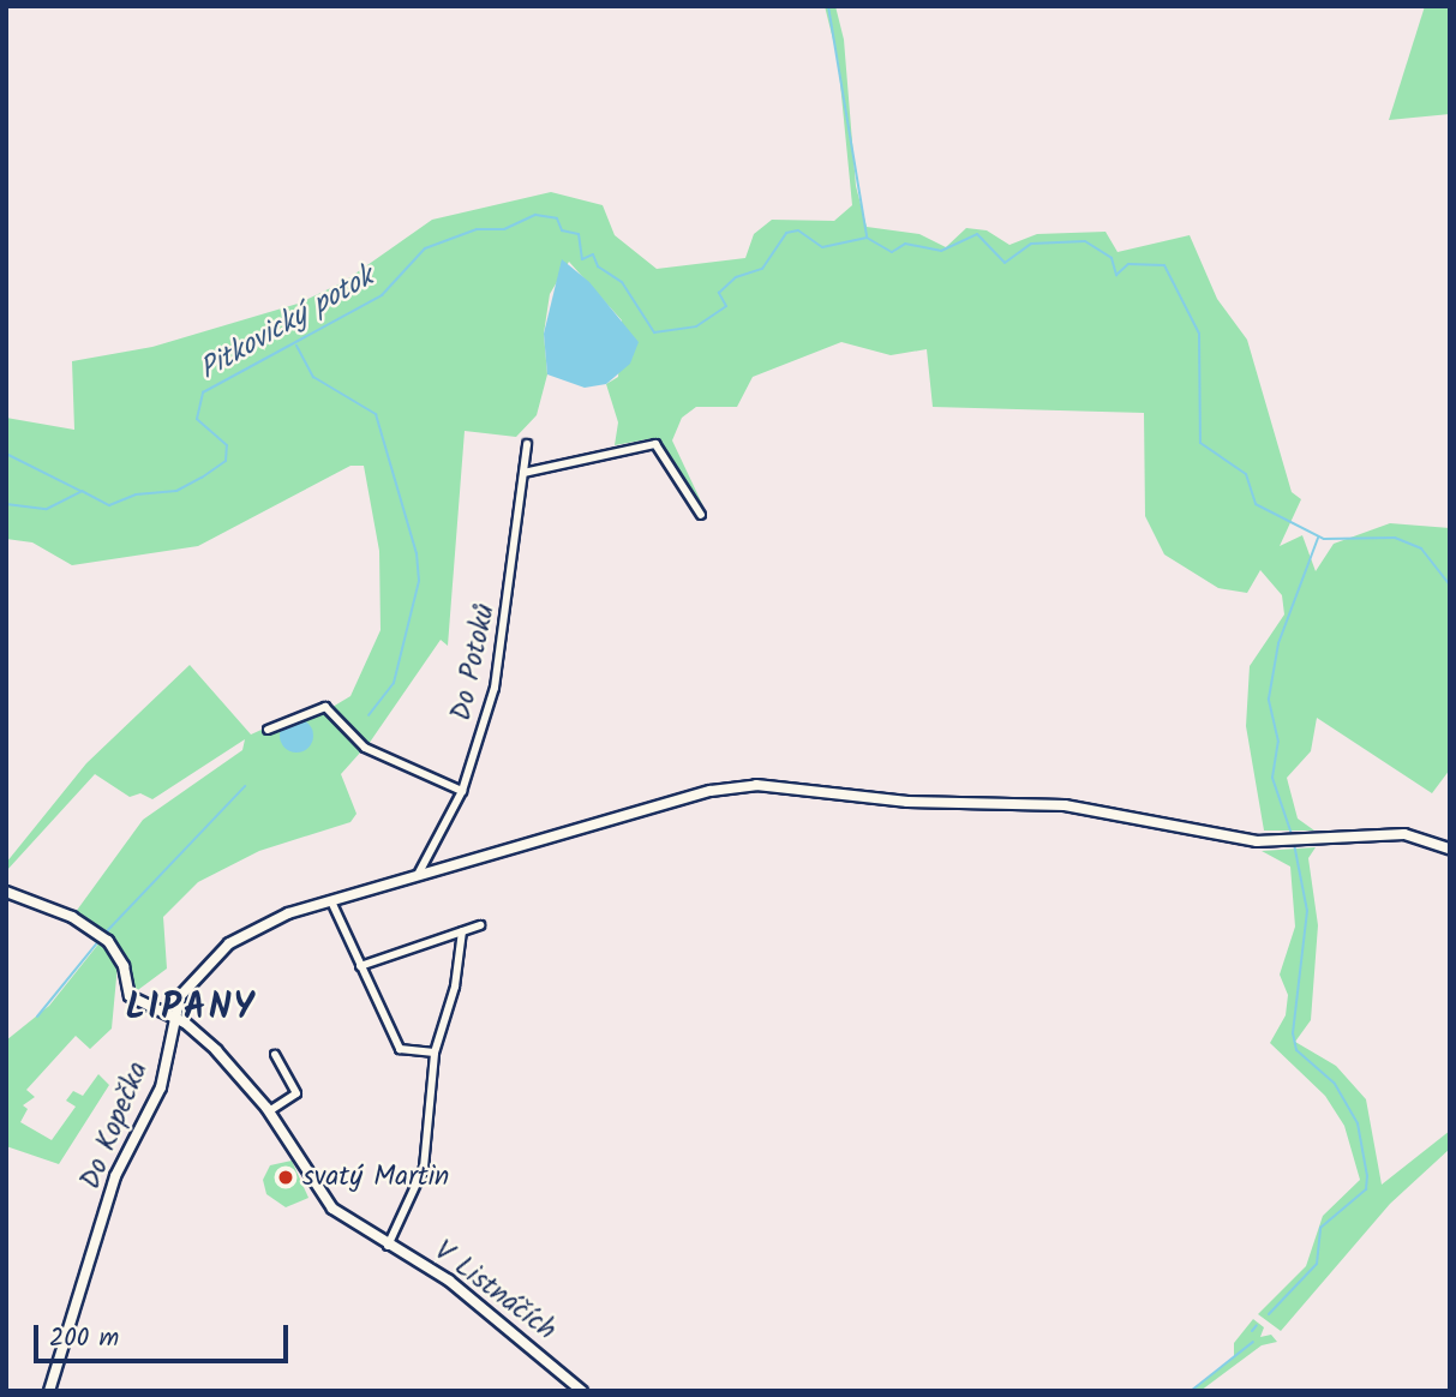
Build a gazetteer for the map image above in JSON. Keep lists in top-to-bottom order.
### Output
{
  "streets": {
    "street": ["Do Potoků", "Do Kopečka", "V Listnáčích"]
  },
  "crossings": [
    ["Do Potoků", "Do Kopečka"],
    ["Do Kopečka", "V Listnáčích"]
  ],
  "districts": ["LIPANY"],
  "water": ["Pitkovický potok"],
  "places": ["svatý Martin"],
  "scale_bar": "200 m"
}
